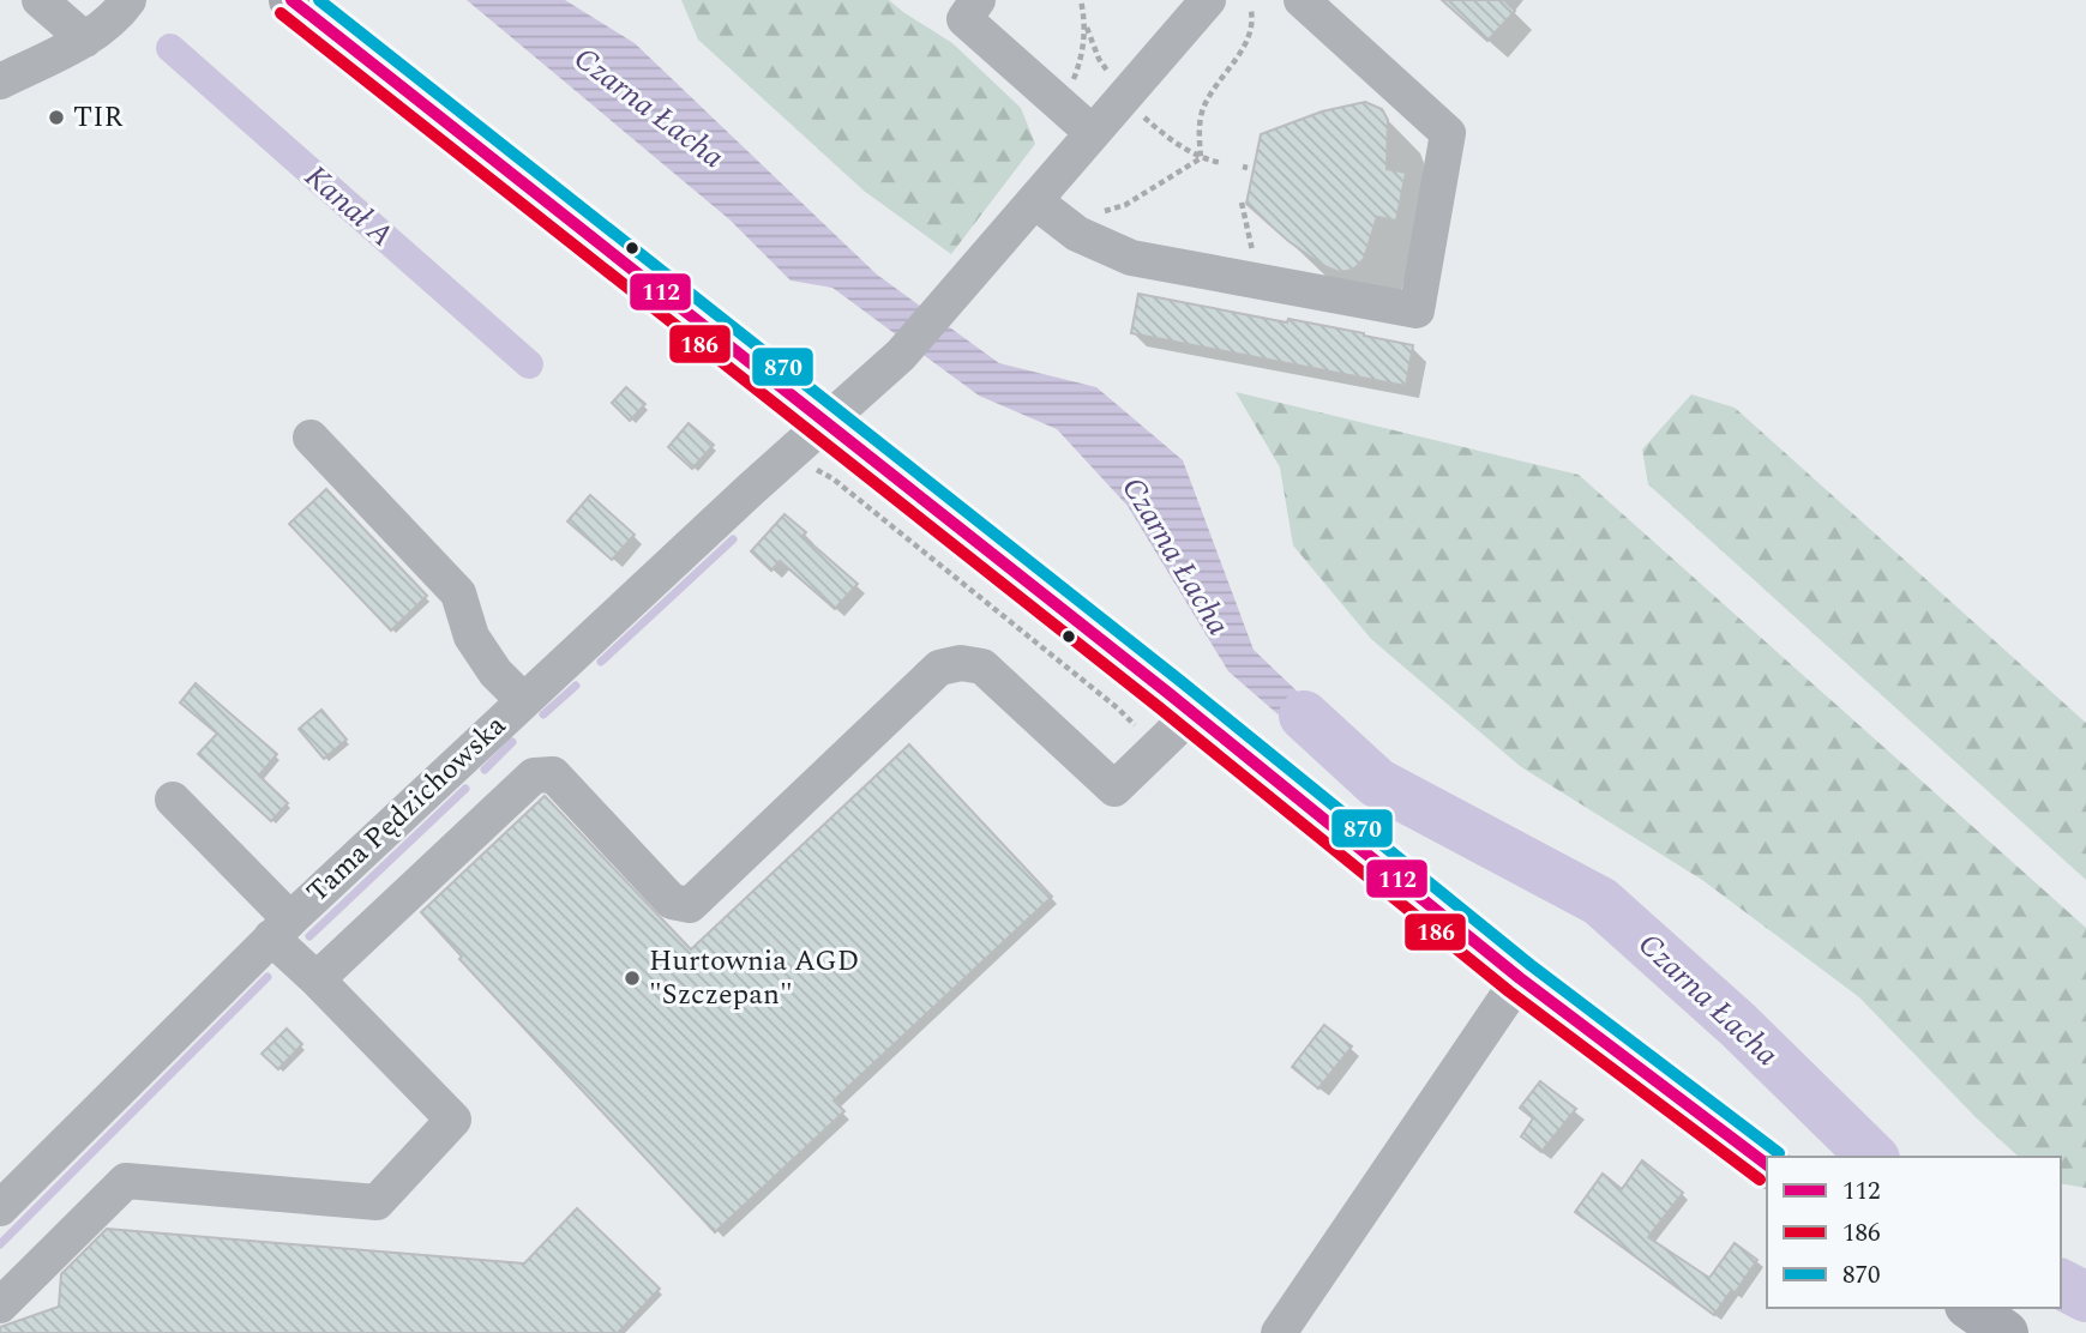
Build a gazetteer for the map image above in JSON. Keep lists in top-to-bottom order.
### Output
{
  "streets": {
    "street": ["Tama Pędzichowska"]
  },
  "water": ["Czarna Łacha", "Kanał A"],
  "places": ["TIR", "Hurtownia AGD \"Szczepan\""],
  "lines": ["transit line 112", "transit line 870", "transit line 186"],
  "legend": ["112", "186", "870"]
}
